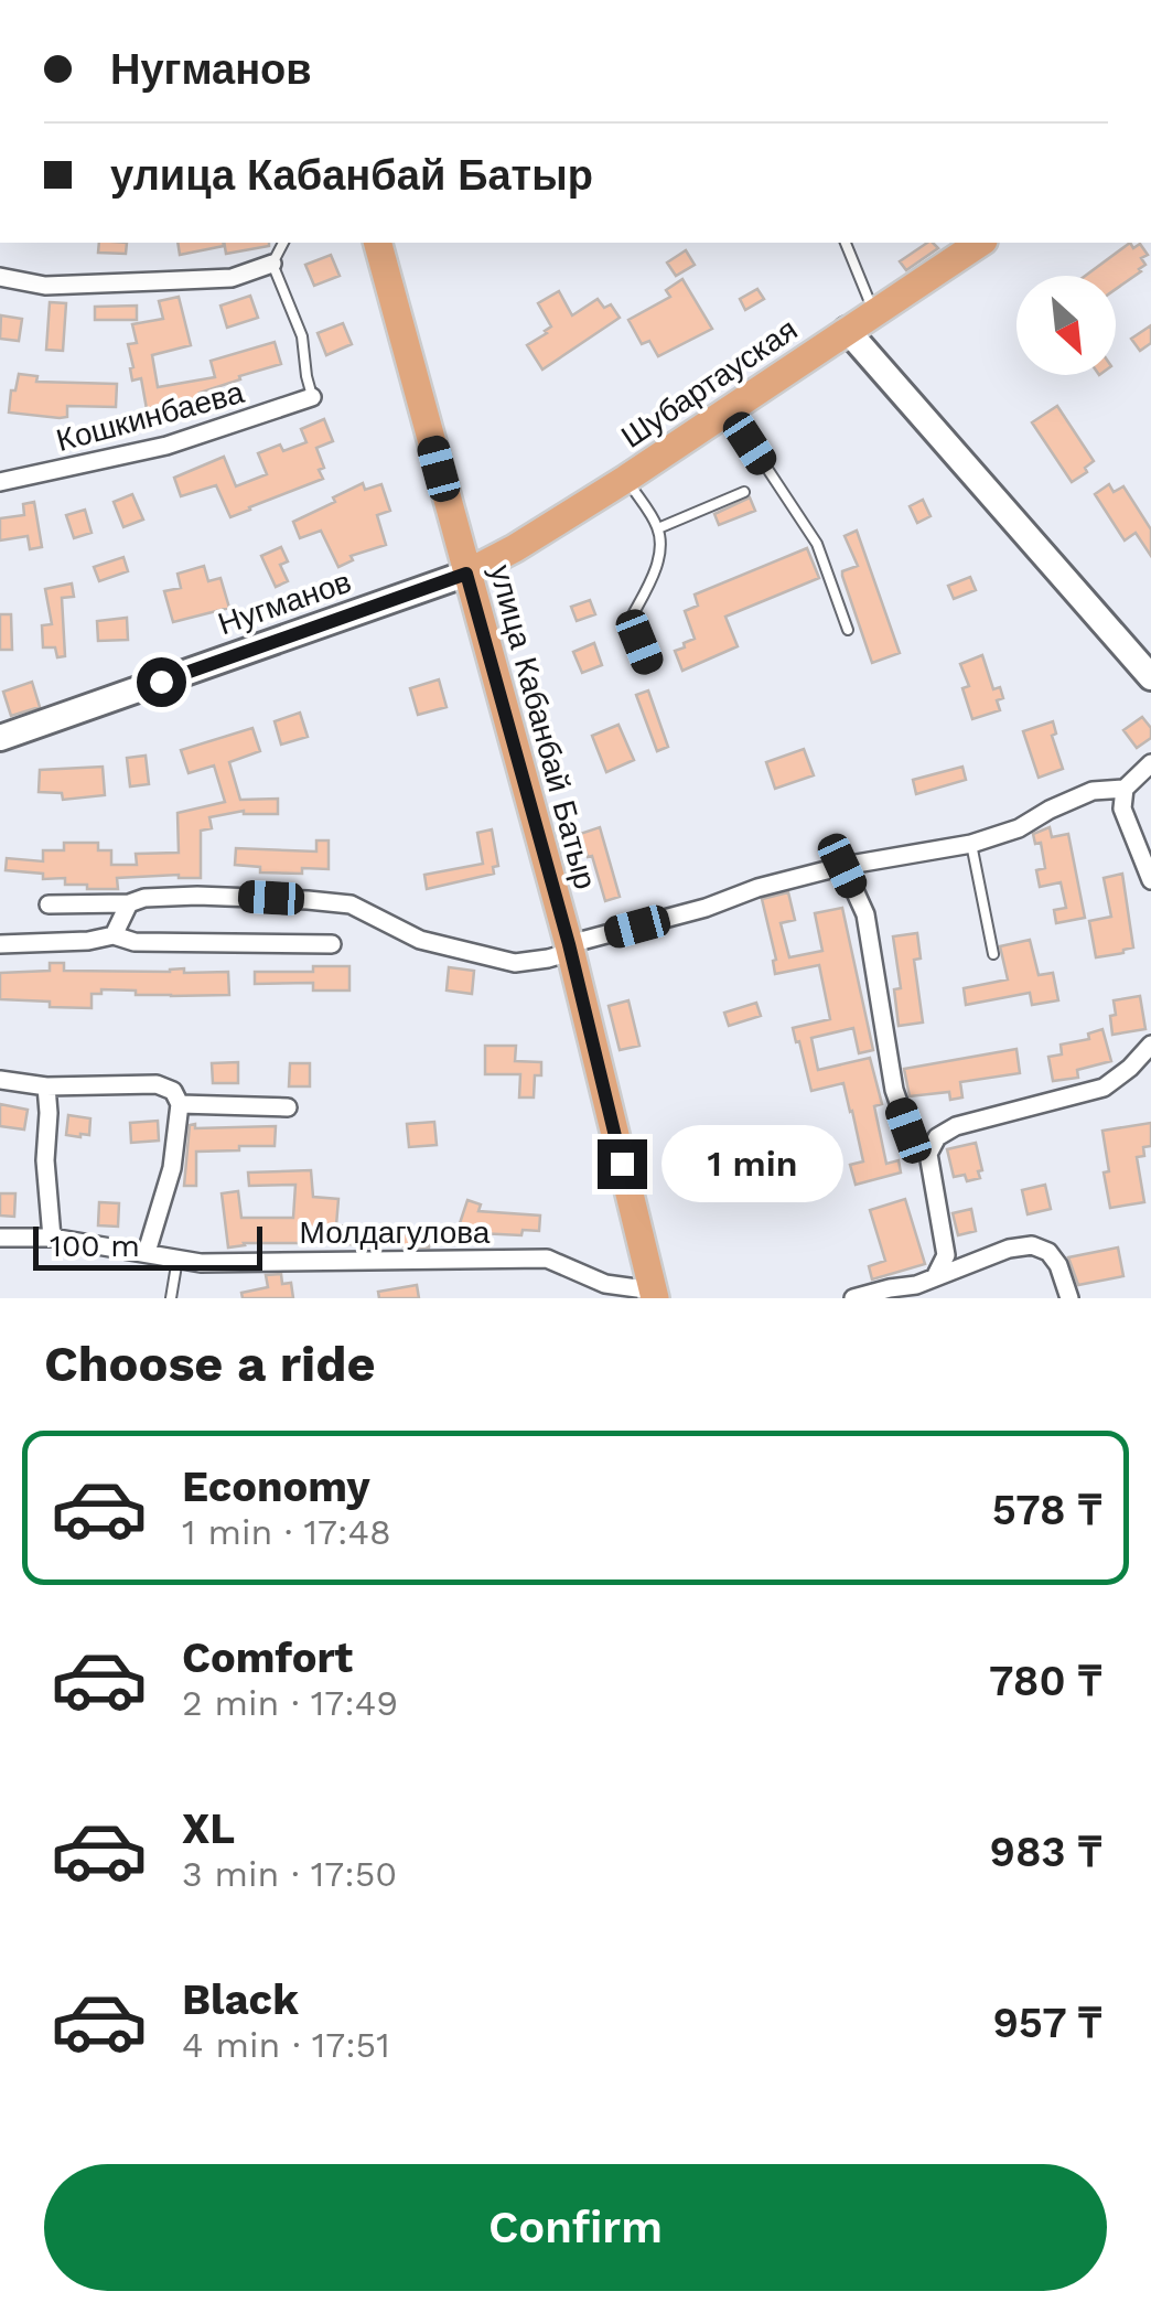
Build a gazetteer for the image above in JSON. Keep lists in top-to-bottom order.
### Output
{
  "streets": {
    "main road": ["Шубартауская", "Нугманов", "улица Кабанбай Батыр"],
    "street": ["Кошкинбаева", "Молдагулова"]
  },
  "crossings": [
    ["Шубартауская", "Нугманов"],
    ["Шубартауская", "улица Кабанбай Батыр"],
    ["Нугманов", "улица Кабанбай Батыр"],
    ["улица Кабанбай Батыр", "Молдагулова"]
  ],
  "scale_bar": "100 m",
  "north": "bottom right",
  "page": {
    "banner": ["Нугманов", "улица Кабанбай Батыр"],
    "bubble": "1 min",
    "scale": "100 m",
    "heading": "Choose a ride",
    "list": [
      {
        "name": "Economy",
        "note": "1 min · 17:48",
        "value": "578 ₸"
      },
      {
        "name": "Comfort",
        "note": "2 min · 17:49",
        "value": "780 ₸"
      },
      {
        "name": "XL",
        "note": "3 min · 17:50",
        "value": "983 ₸"
      },
      {
        "name": "Black",
        "note": "4 min · 17:51",
        "value": "957 ₸"
      }
    ],
    "buttons": "Confirm"
  }
}
